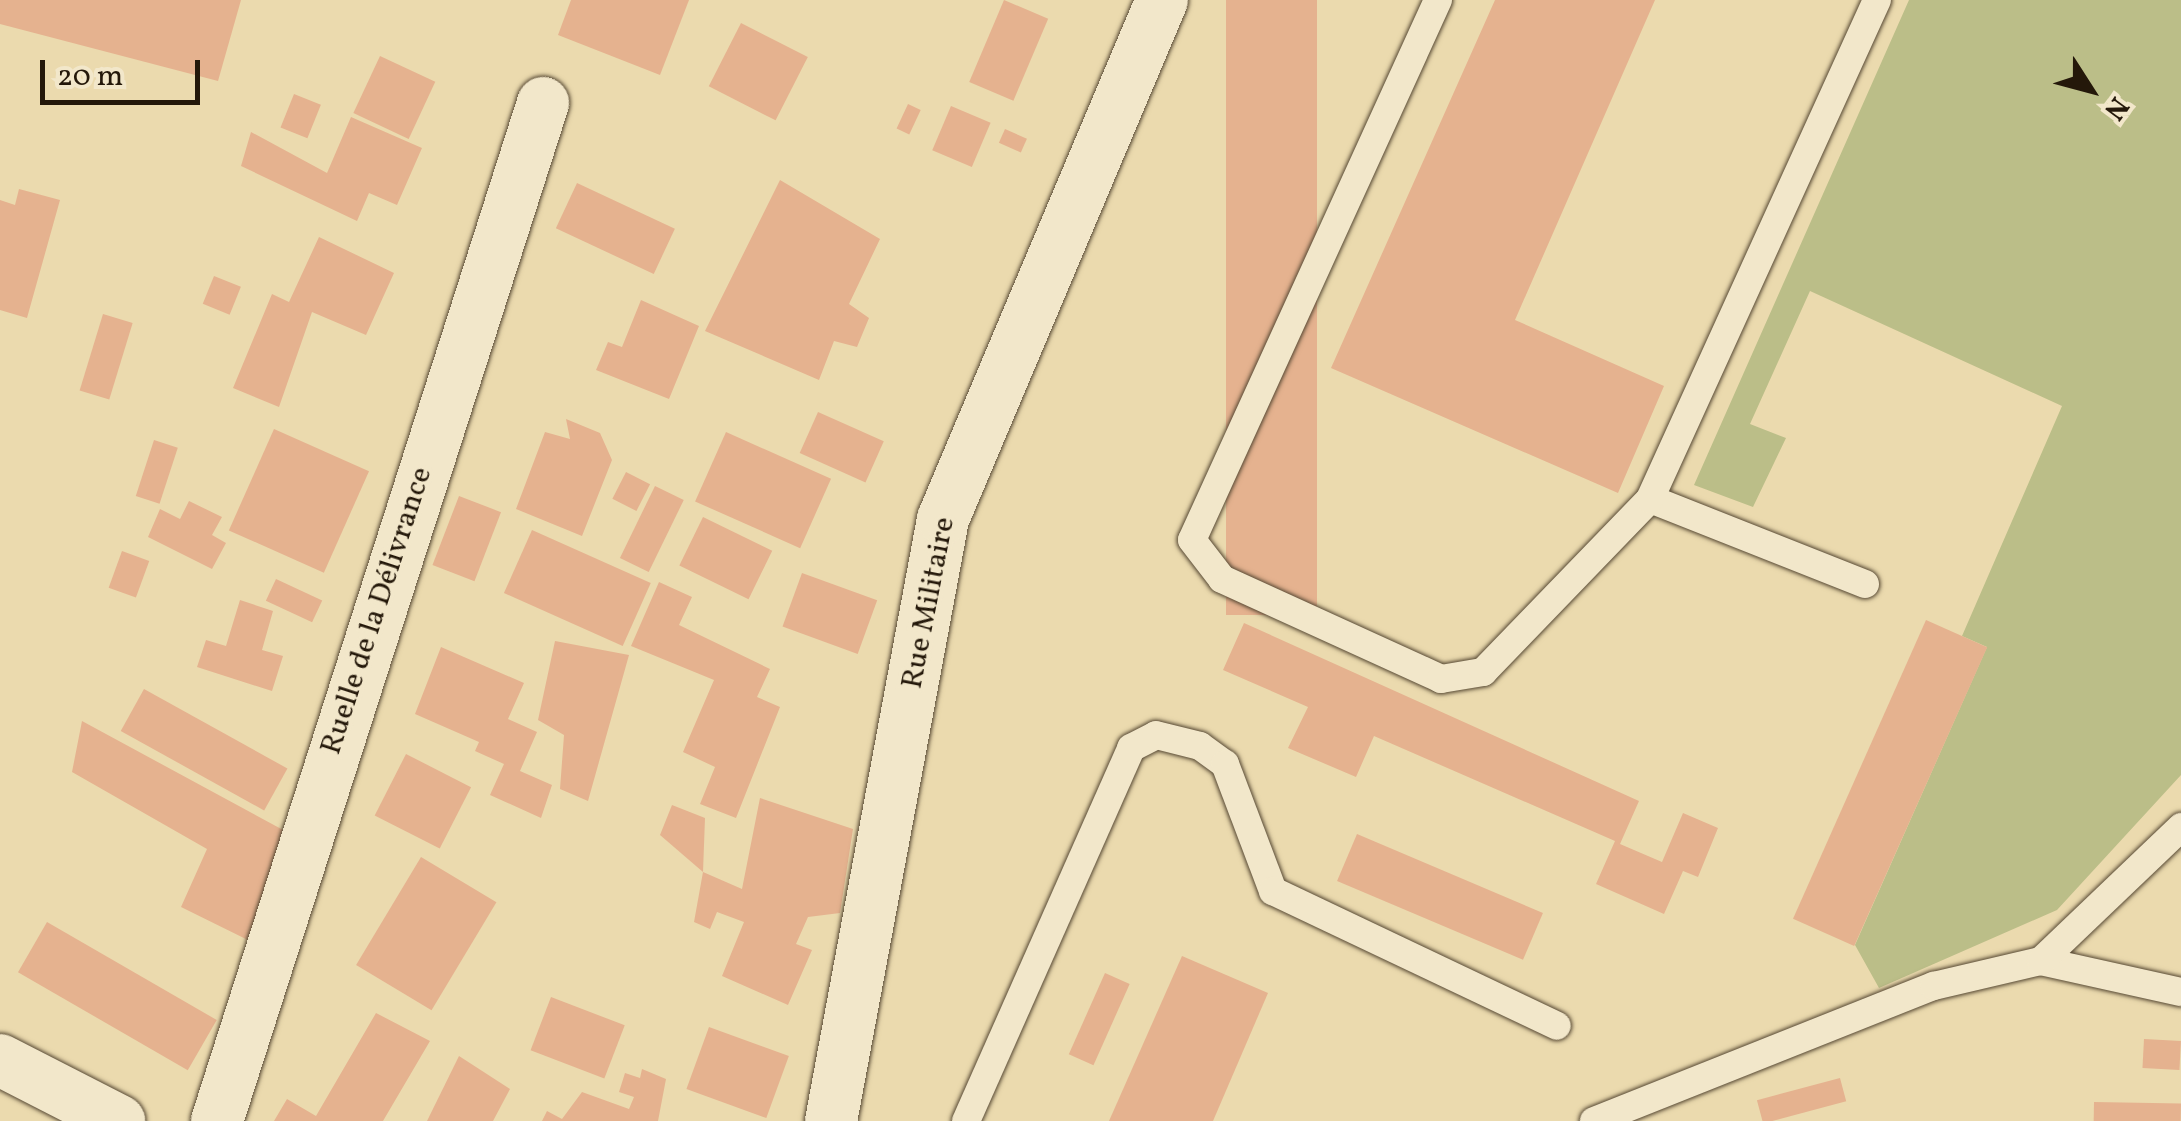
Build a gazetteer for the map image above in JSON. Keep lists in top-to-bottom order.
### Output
{
  "streets": {
    "street": ["Rue Militaire", "Ruelle de la Délivrance"]
  },
  "scale_bar": "20 m",
  "north": "bottom right"
}
